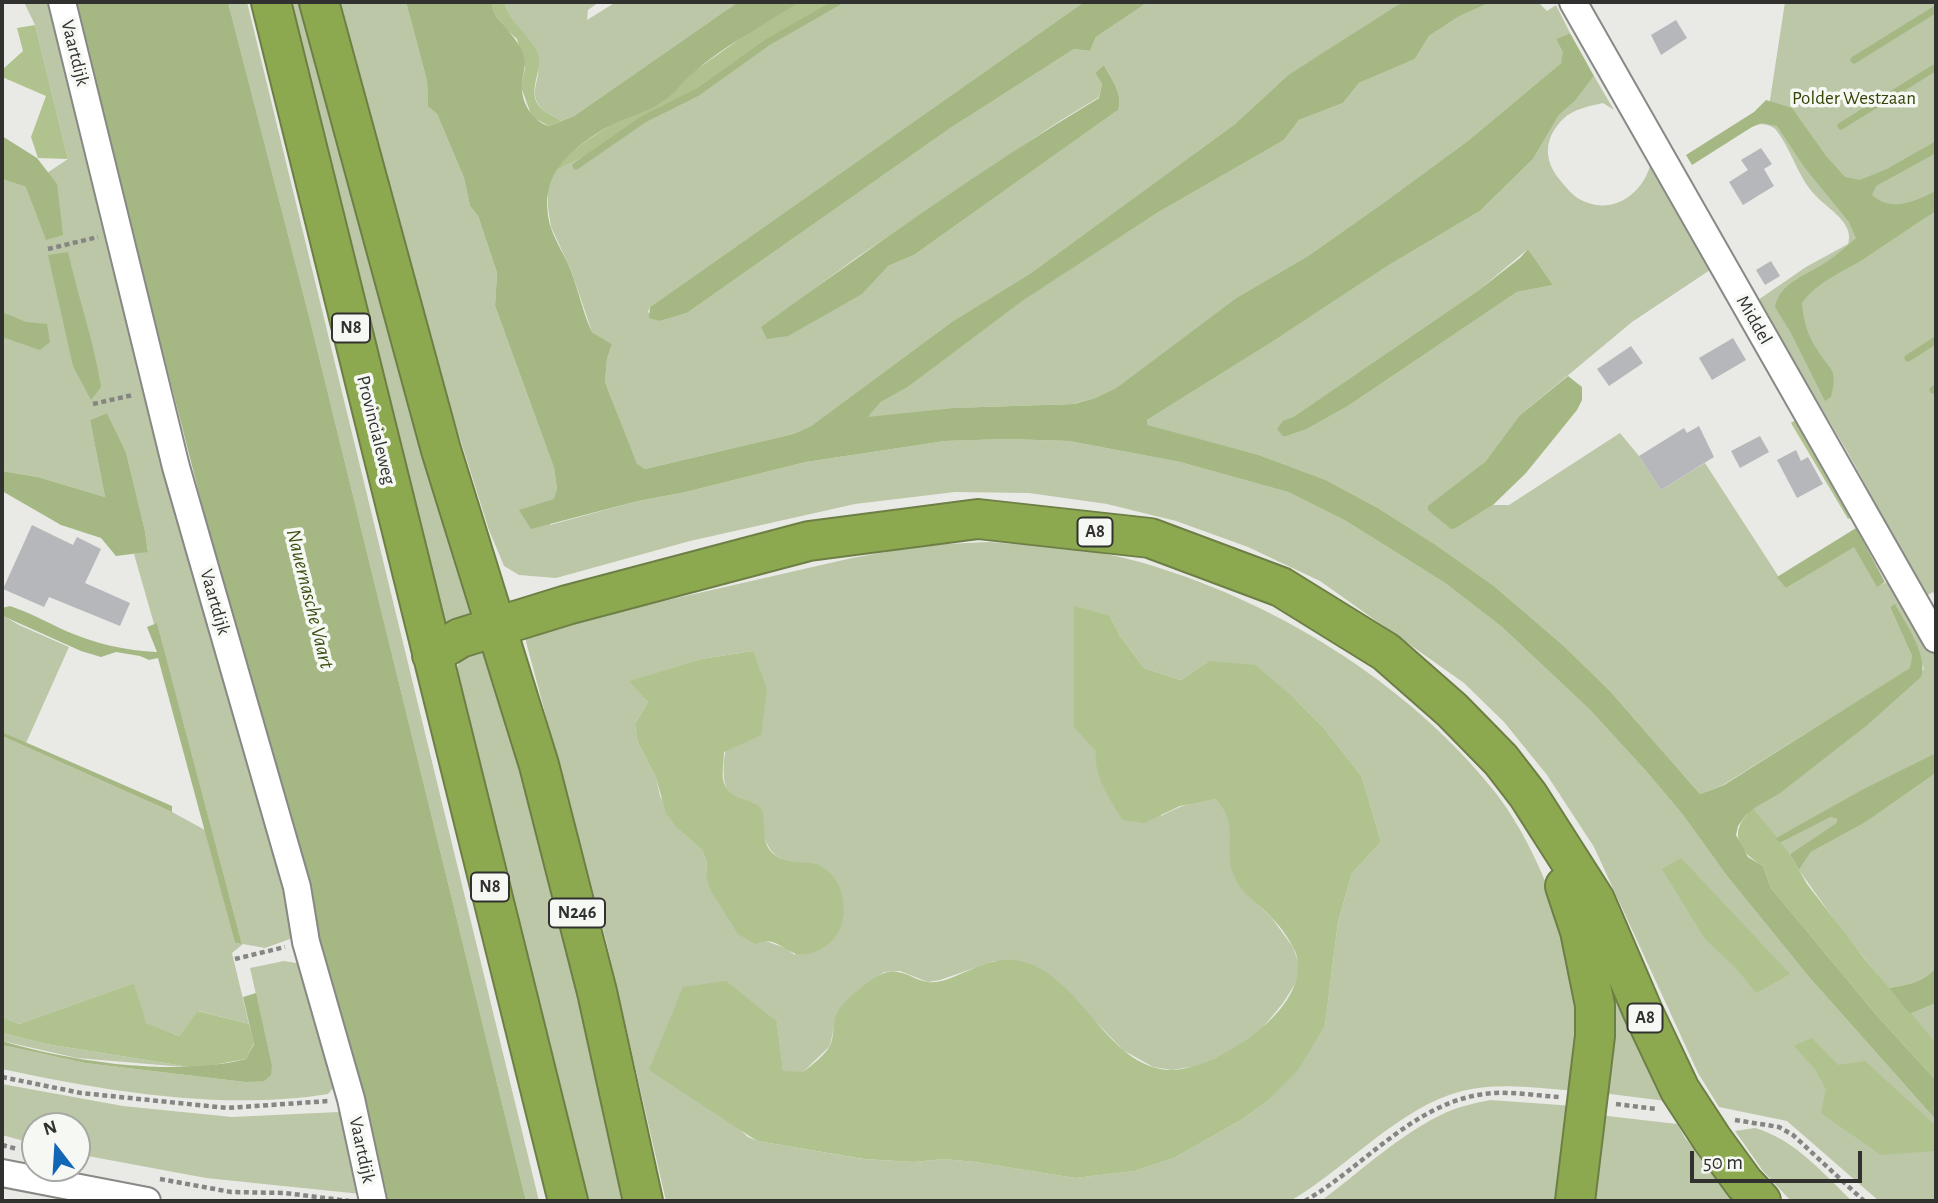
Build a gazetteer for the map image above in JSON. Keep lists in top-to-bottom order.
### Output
{
  "streets": {
    "highway": [
      "N8",
      "Provincialeweg",
      "A8",
      "N246"
    ],
    "street": ["Vaartdijk", "Middel"]
  },
  "crossings": [
    ["N8", "Provincialeweg"],
    ["N8", "A8"],
    ["Provincialeweg", "A8"],
    ["A8", "N246"]
  ],
  "water": ["Nauernasche Vaart"],
  "parks": ["Polder Westzaan"],
  "scale_bar": "50 m",
  "north": "top"
}
